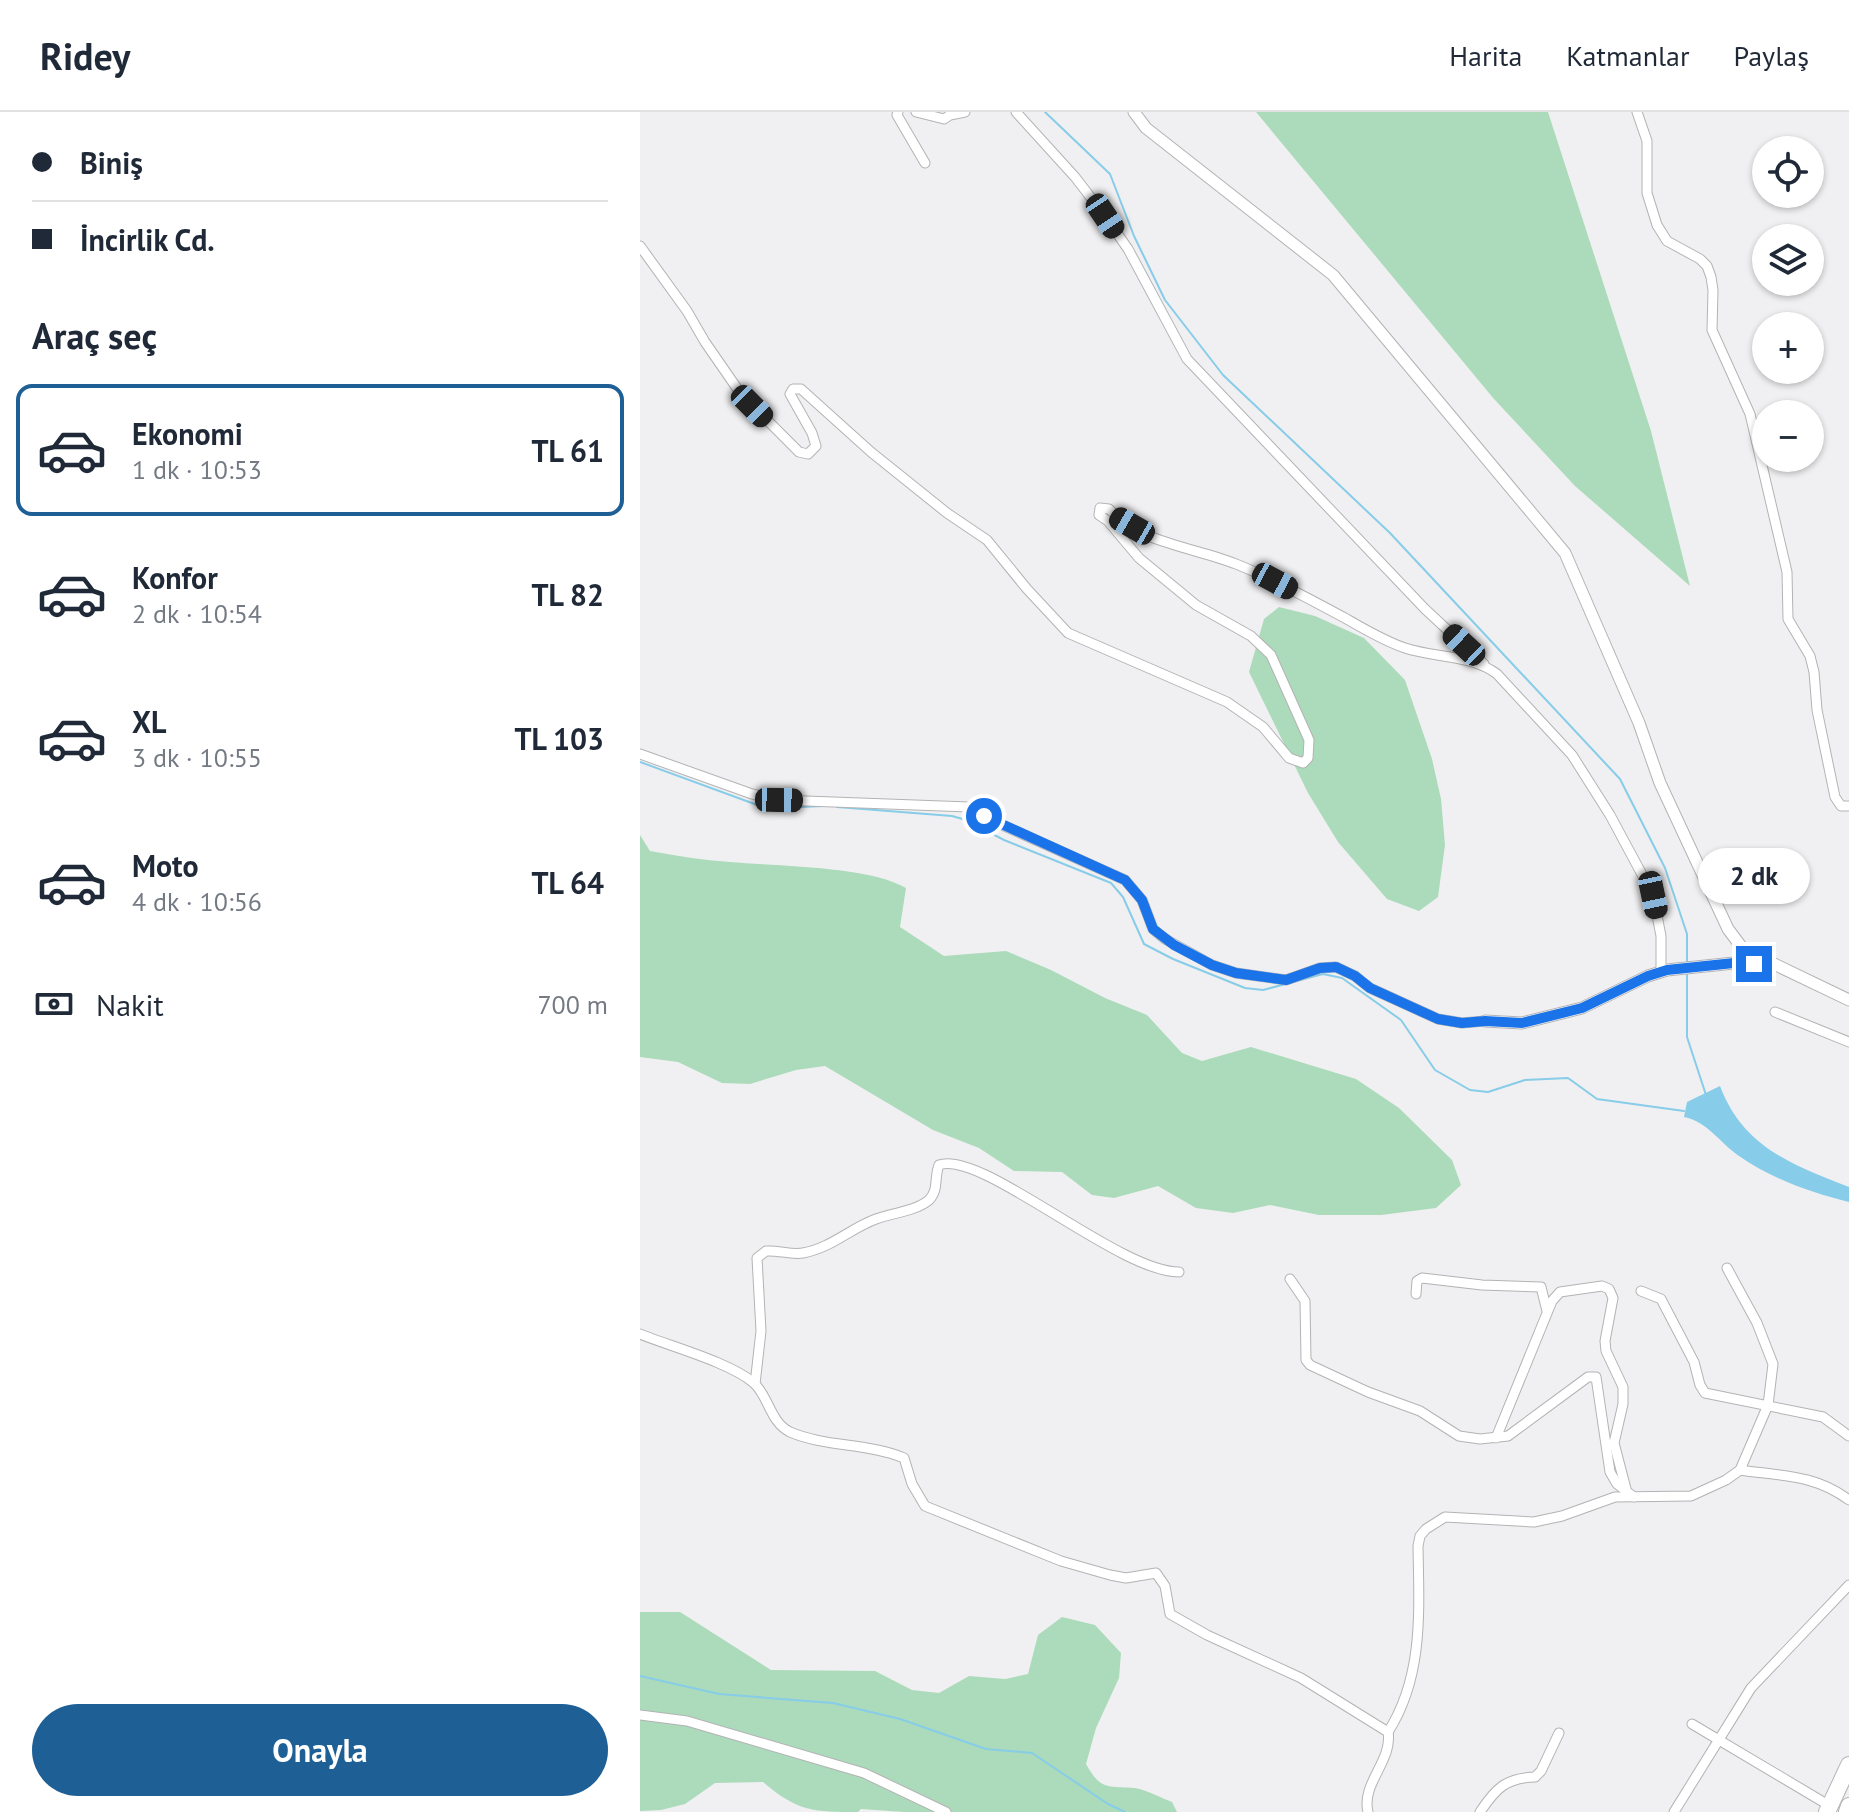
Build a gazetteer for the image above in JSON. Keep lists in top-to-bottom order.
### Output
{
  "page": {
    "header": "Ridey",
    "nav": ["Harita", "Katmanlar", "Paylaş"],
    "banner": ["Biniş", "İncirlik Cd."],
    "map_buttons": ["+", "−"],
    "heading": "Araç seç",
    "list": [
      {
        "name": "Ekonomi",
        "note": "1 dk · 10:53",
        "value": "TL 61"
      },
      {
        "name": "Konfor",
        "note": "2 dk · 10:54",
        "value": "TL 82"
      },
      {
        "name": "XL",
        "note": "3 dk · 10:55",
        "value": "TL 103"
      },
      {
        "name": "Moto",
        "note": "4 dk · 10:56",
        "value": "TL 64"
      }
    ],
    "bubble": "2 dk",
    "pay": ["Nakit", "700 m"],
    "buttons": "Onayla"
  }
}
